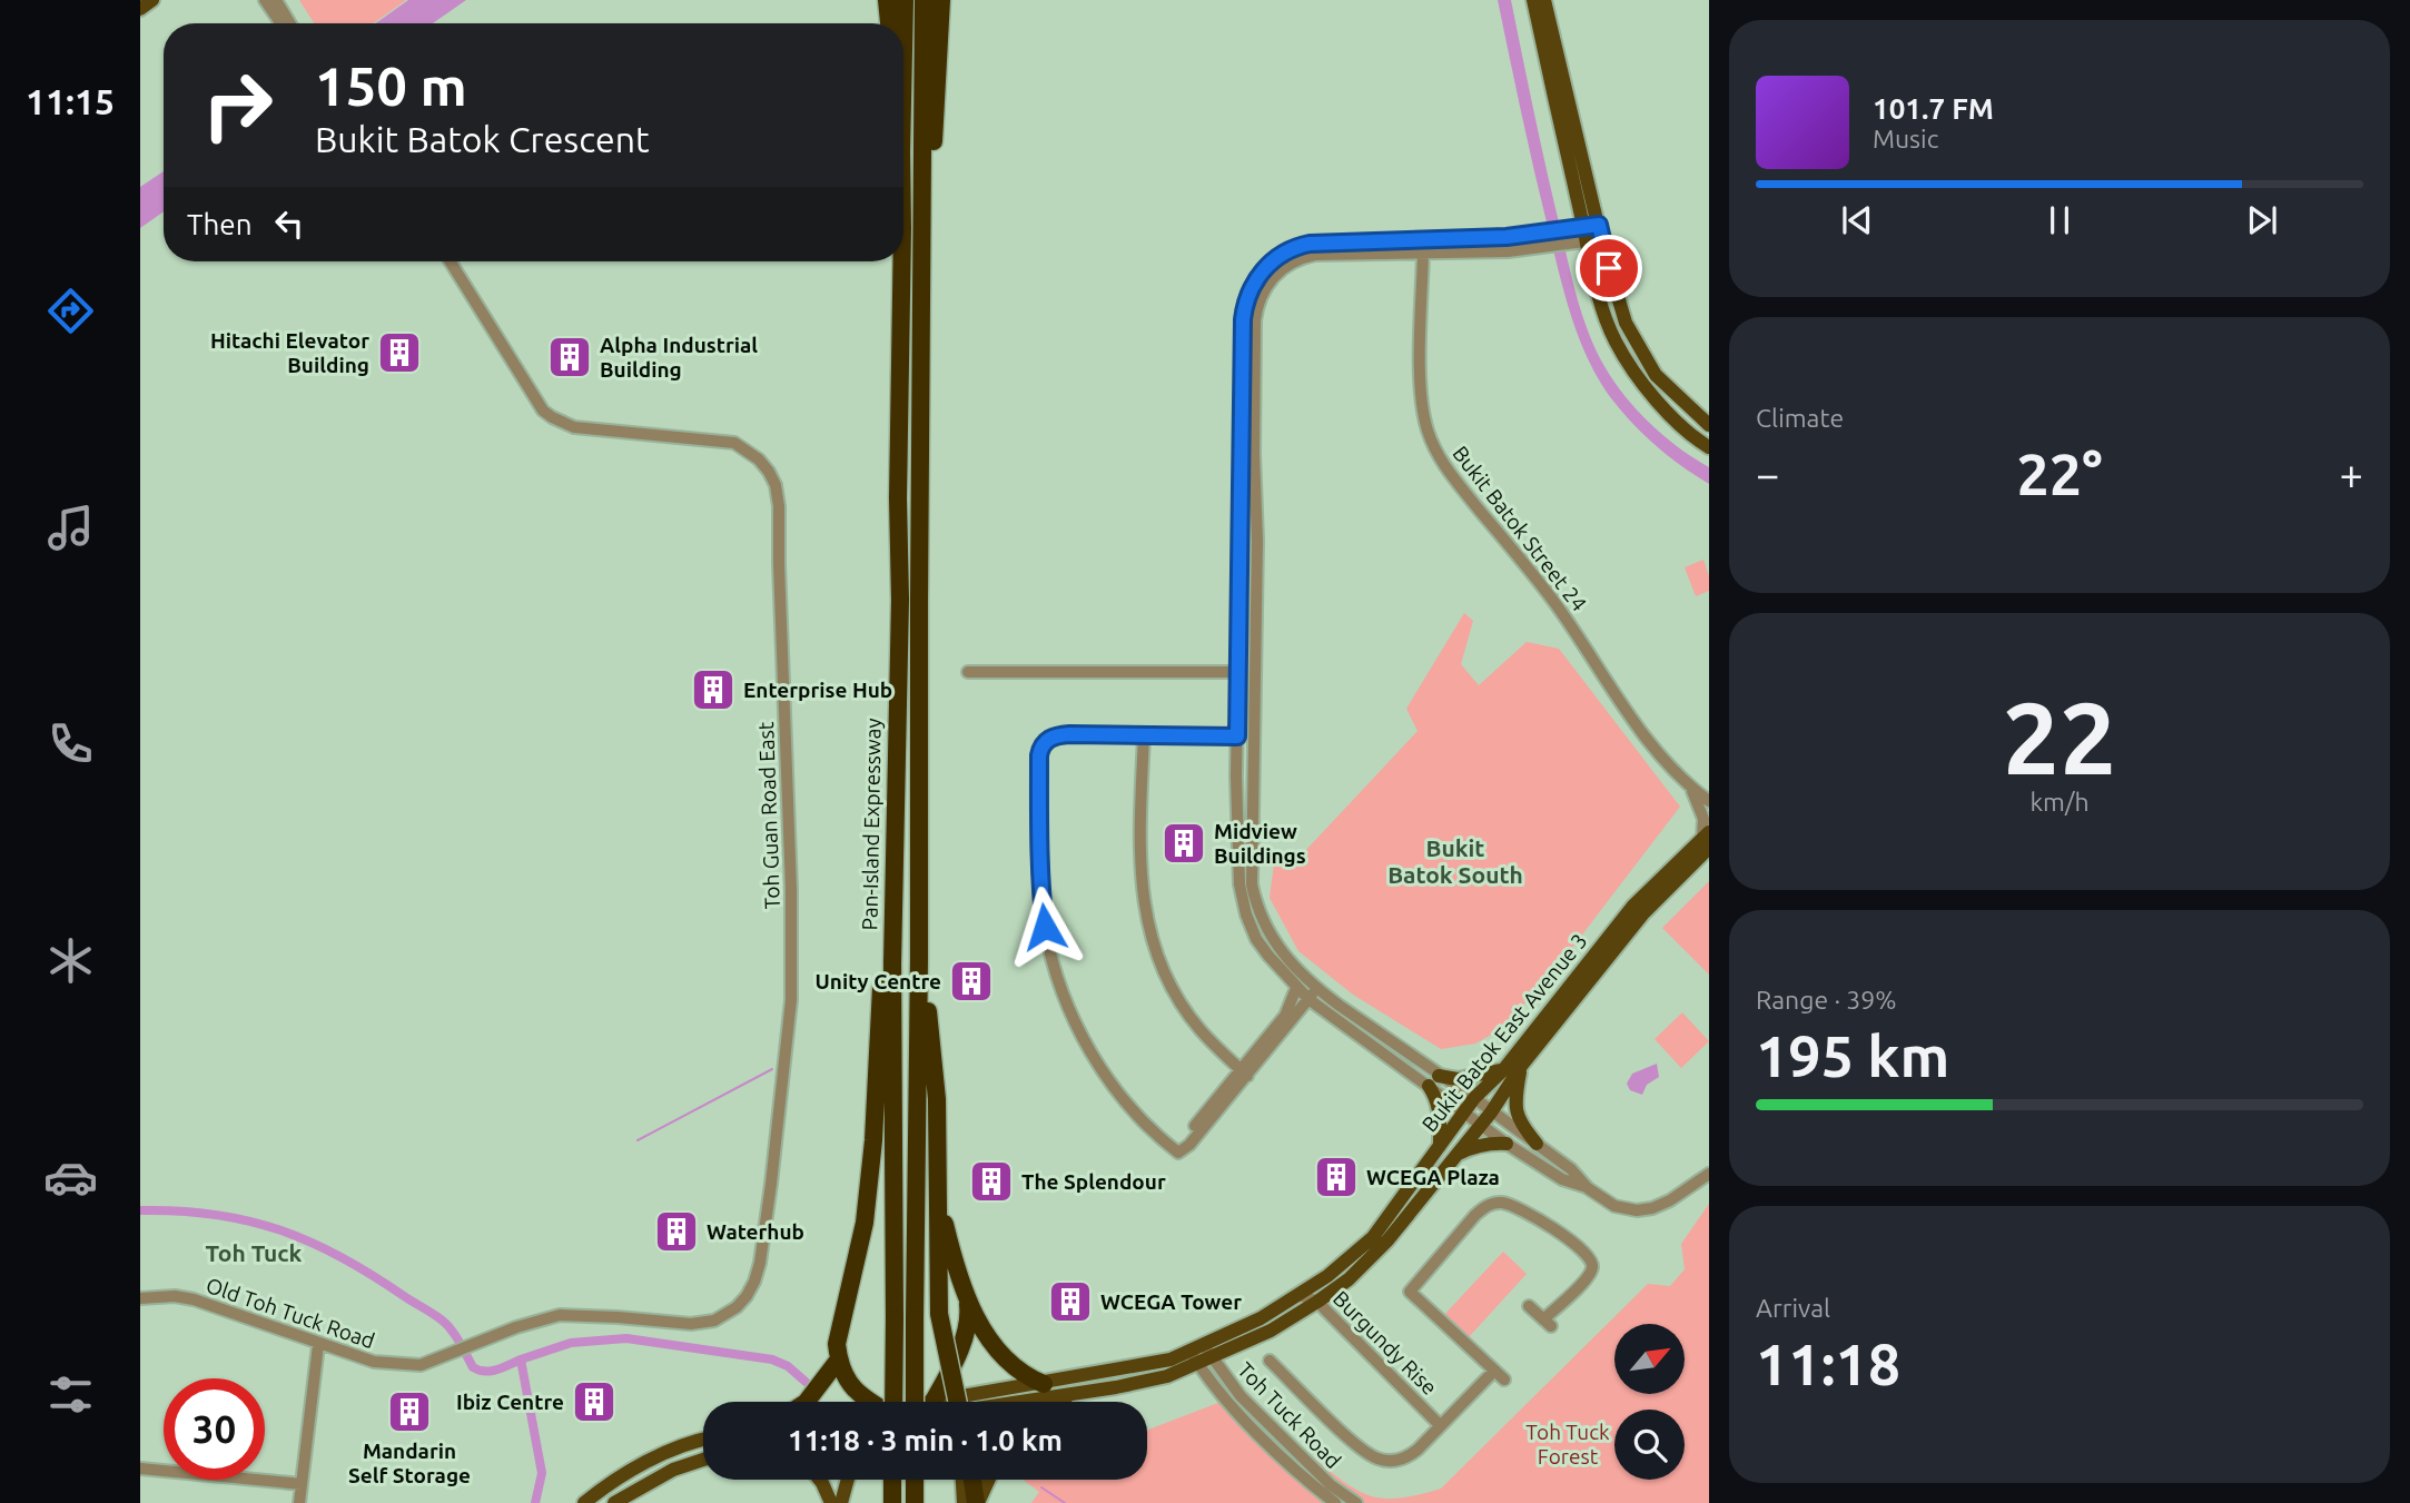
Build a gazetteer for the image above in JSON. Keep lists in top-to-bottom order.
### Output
{
  "streets": {
    "highway": ["Pan-Island Expressway"],
    "main road": ["Bukit Batok East Avenue 3"],
    "street": [
      "Bukit Batok Street 24",
      "Toh Guan Road East",
      "Old Toh Tuck Road",
      "Burgundy Rise",
      "Toh Tuck Road"
    ]
  },
  "crossings": [
    ["Bukit Batok Street 24", "Bukit Batok East Avenue 3"],
    ["Toh Guan Road East", "Old Toh Tuck Road"],
    ["Bukit Batok East Avenue 3", "Burgundy Rise"],
    ["Bukit Batok East Avenue 3", "Toh Tuck Road"]
  ],
  "districts": ["Bukit Batok South", "Toh Tuck"],
  "parks": ["Toh Tuck Forest"],
  "places": {
    "building": [
      "Hitachi Elevator Building",
      "Alpha Industrial Building",
      "Enterprise Hub",
      "Midview Buildings",
      "Unity Centre",
      "WCEGA Plaza",
      "The Splendour",
      "Waterhub",
      "WCEGA Tower",
      "Ibiz Centre",
      "Mandarin Self Storage"
    ]
  },
  "north": "top right",
  "page": {
    "tabs": "11:15",
    "turn": ["150 m", "Bukit Batok Crescent"],
    "song": ["101.7 FM", "Music"],
    "then": "Then",
    "tile": [
      "Climate",
      ["22", "km/h"],
      ["Range · 39%", "195 km"],
      ["Arrival", "11:18"]
    ],
    "heat": ["−", "22°", "+"],
    "limit": "30",
    "trip": "11:18 · 3 min · 1.0 km"
  }
}
